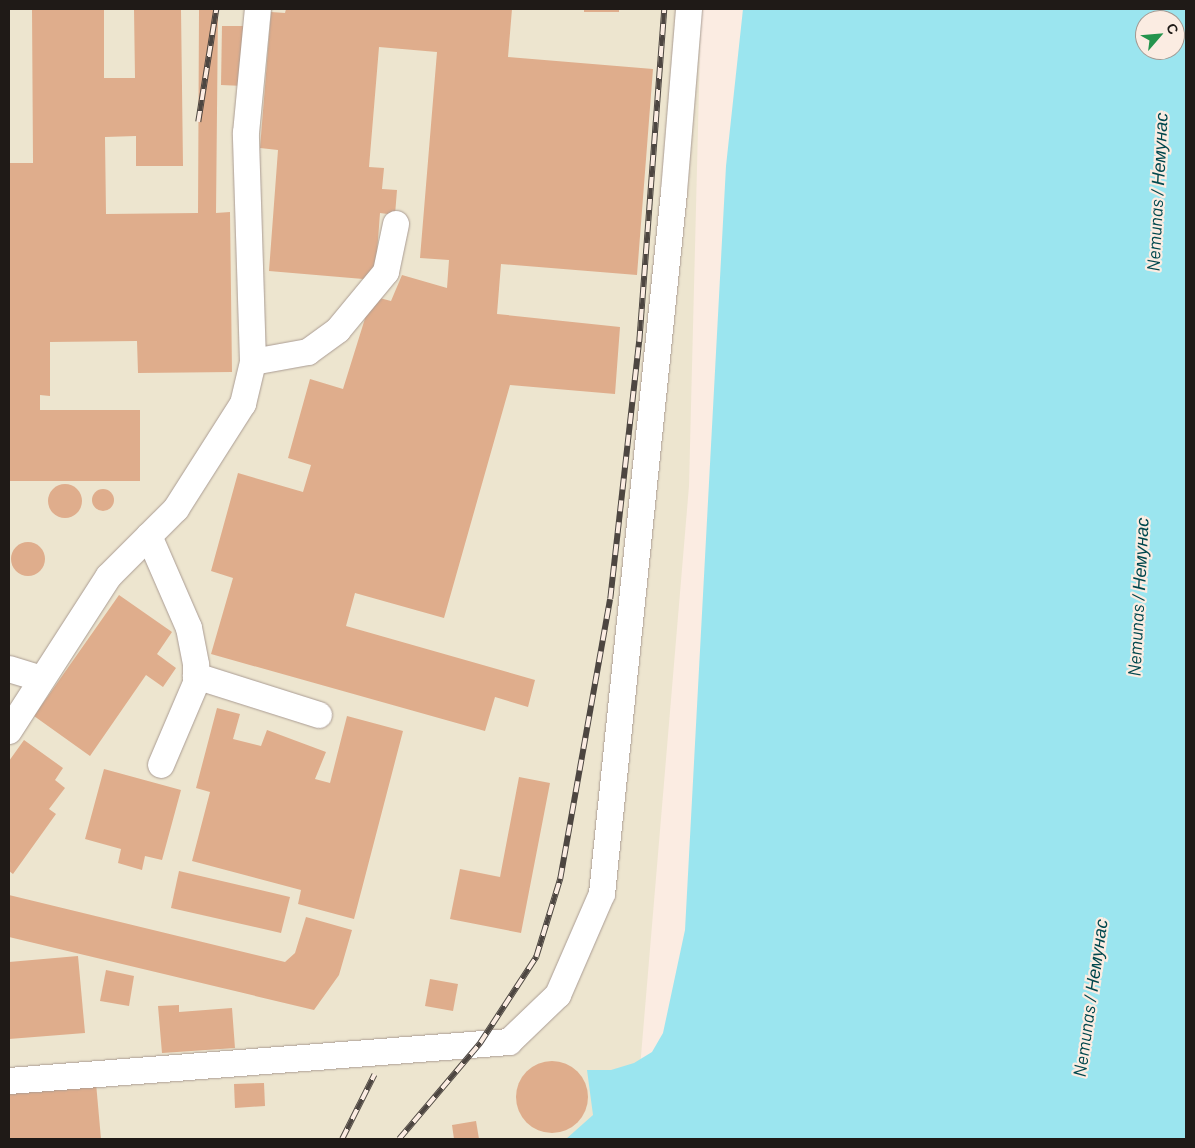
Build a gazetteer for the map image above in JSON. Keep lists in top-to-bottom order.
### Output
{
  "water": ["Nemunas / Немунас"],
  "north": "top right"
}
